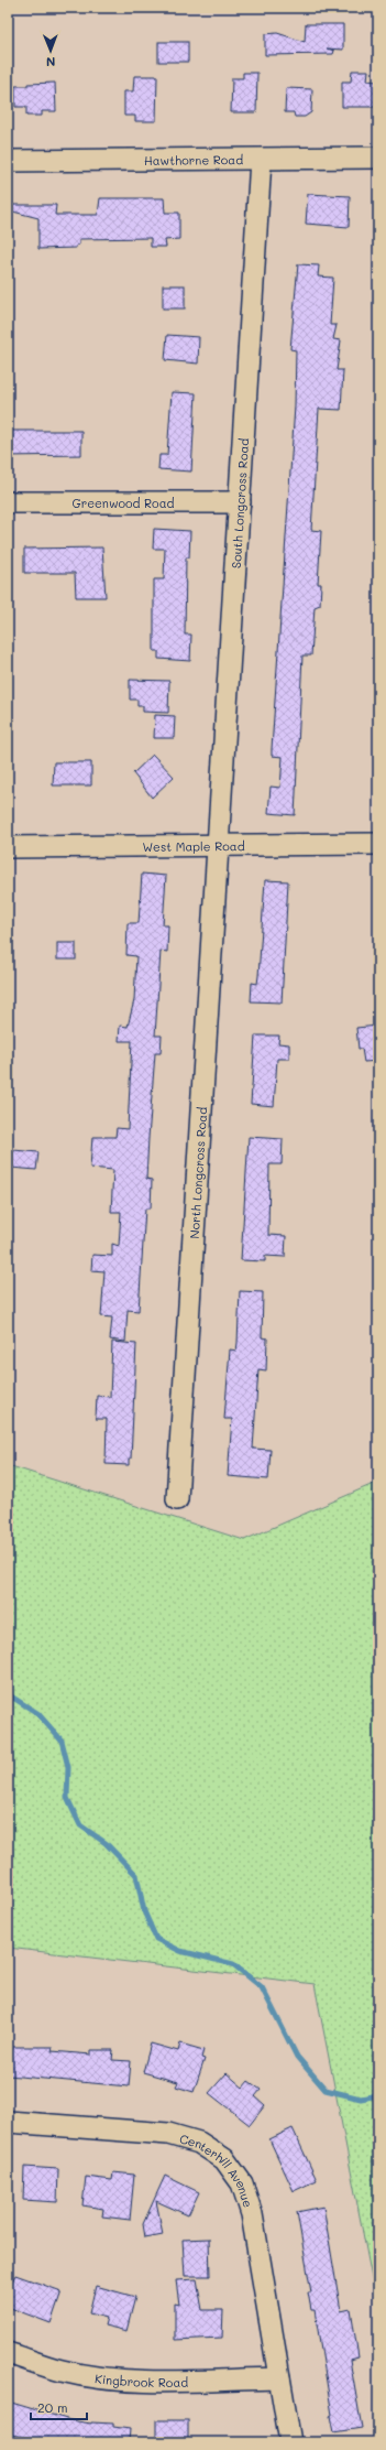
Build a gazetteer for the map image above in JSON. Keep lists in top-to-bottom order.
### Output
{
  "streets": {
    "street": [
      "Hawthorne Road",
      "Greenwood Road",
      "South Longcross Road",
      "West Maple Road",
      "North Longcross Road",
      "Centerhill Avenue",
      "Kingbrook Road"
    ]
  },
  "crossings": [
    ["Hawthorne Road", "South Longcross Road"],
    ["Greenwood Road", "South Longcross Road"],
    ["South Longcross Road", "West Maple Road"],
    ["South Longcross Road", "North Longcross Road"],
    ["West Maple Road", "North Longcross Road"],
    ["Centerhill Avenue", "Kingbrook Road"]
  ],
  "scale_bar": "20 m",
  "north": "bottom"
}
